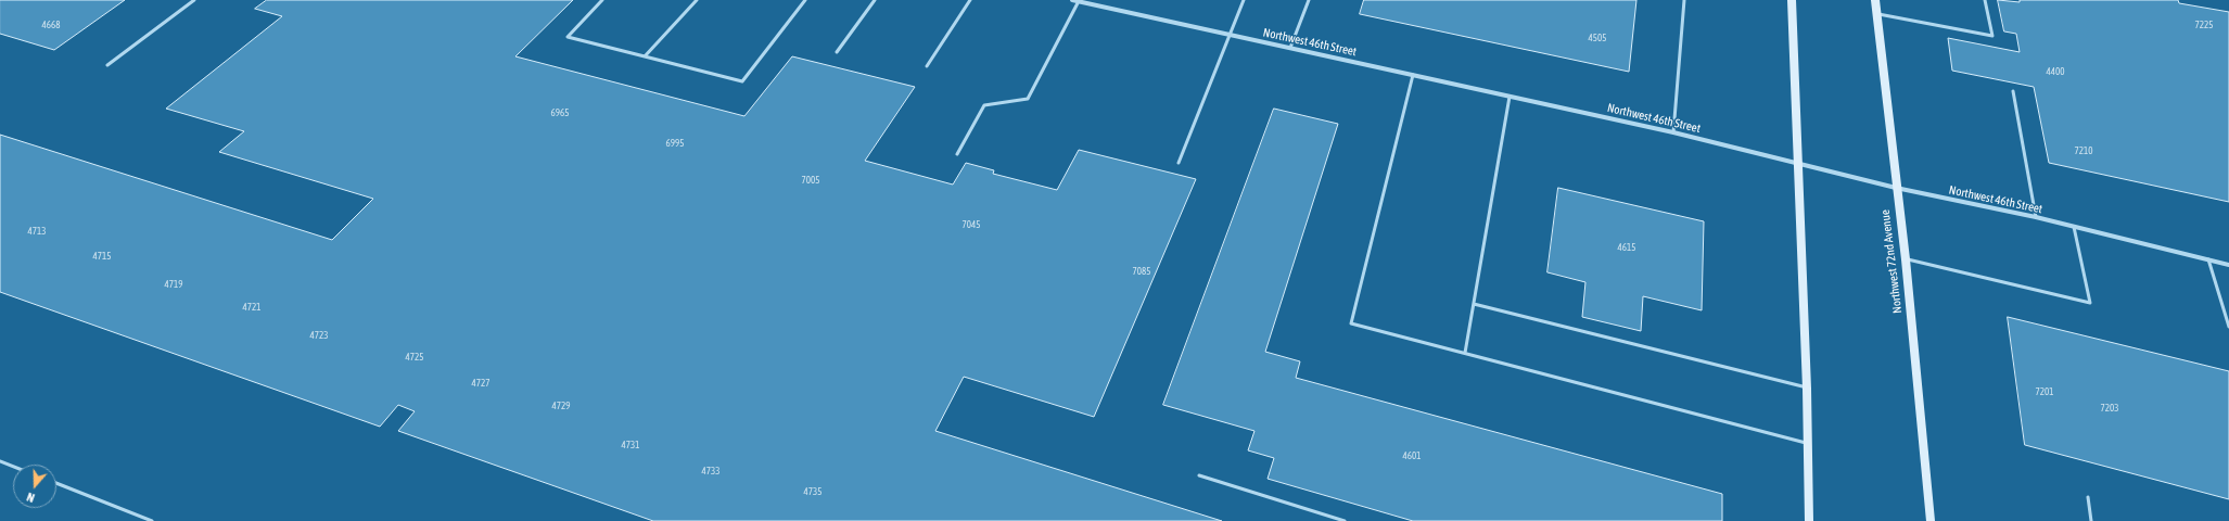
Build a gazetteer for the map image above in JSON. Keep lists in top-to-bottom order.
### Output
{
  "streets": {
    "main road": ["Northwest 72nd Avenue"],
    "street": ["Northwest 46th Street"]
  },
  "crossings": [
    ["Northwest 46th Street", "Northwest 72nd Avenue"]
  ],
  "house_numbers": [
    "4668",
    "7225",
    "4505",
    "4400",
    "6965",
    "6995",
    "7210",
    "7005",
    "7045",
    "4713",
    "4615",
    "4715",
    "7085",
    "4719",
    "4721",
    "4723",
    "4725",
    "4727",
    "7201",
    "4729",
    "7203",
    "4731",
    "4601",
    "4733",
    "4735"
  ],
  "north": "bottom"
}
